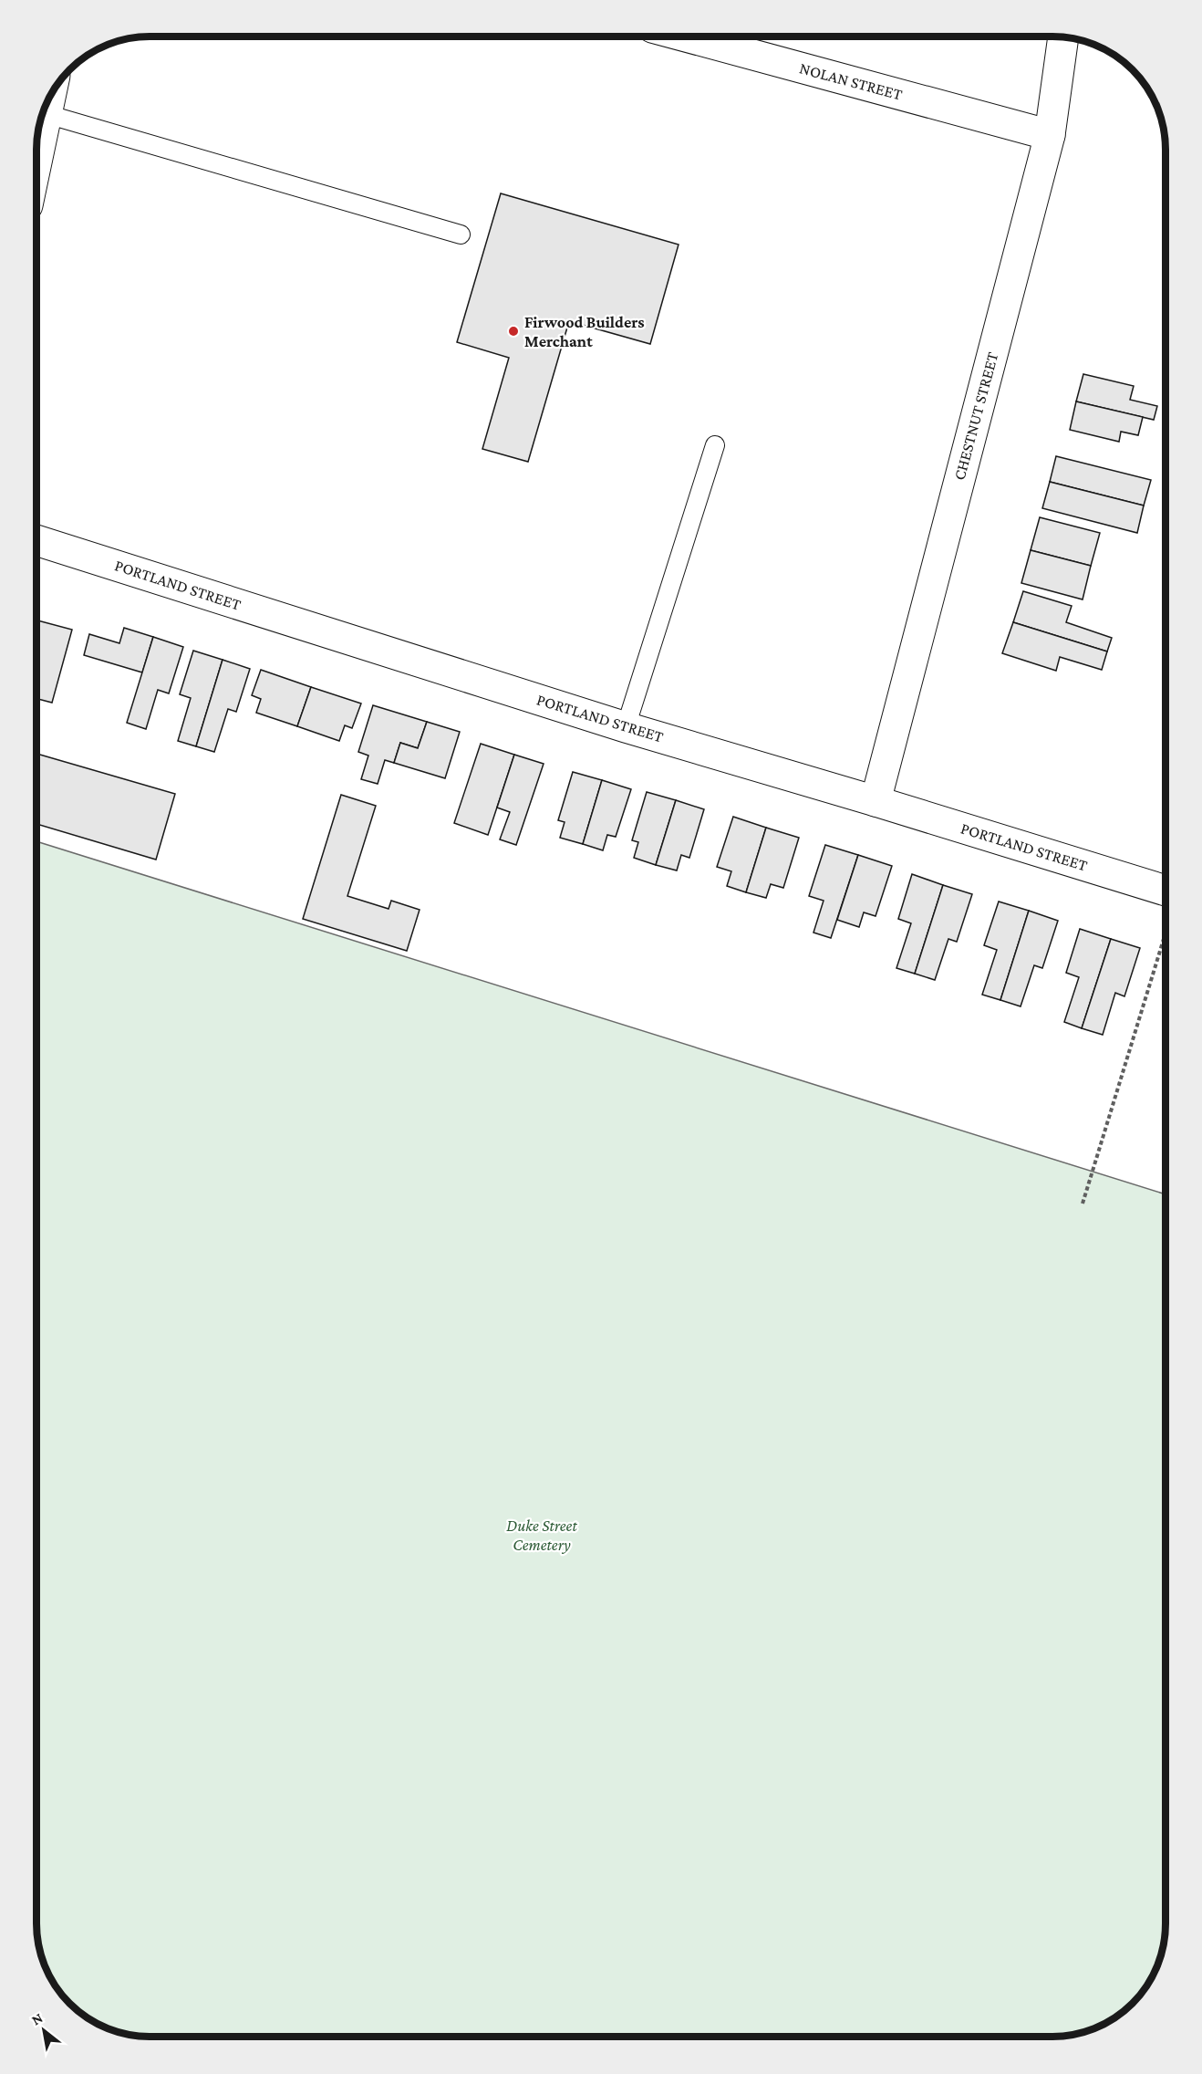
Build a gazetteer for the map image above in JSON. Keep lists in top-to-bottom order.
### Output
{
  "streets": {
    "street": ["NOLAN STREET", "CHESTNUT STREET", "PORTLAND STREET"]
  },
  "crossings": [
    ["NOLAN STREET", "CHESTNUT STREET"],
    ["CHESTNUT STREET", "PORTLAND STREET"]
  ],
  "parks": ["Duke Street Cemetery"],
  "places": ["Firwood Builders Merchant"],
  "north": "top left"
}
